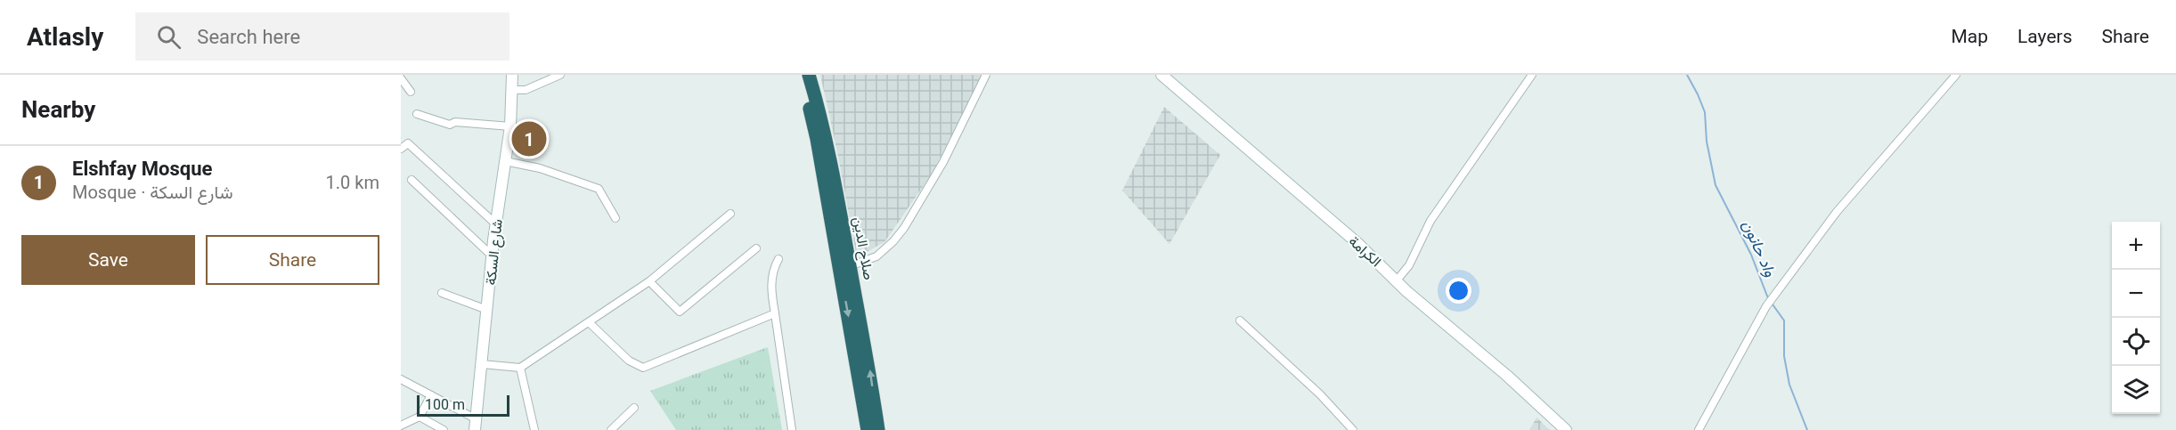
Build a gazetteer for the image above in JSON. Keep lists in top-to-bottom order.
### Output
{
  "streets": {
    "highway": ["صلاح الدين"],
    "main road": ["الكرامة", "شارع السكة"]
  },
  "water": ["واد حانون"],
  "scale_bar": "100 m",
  "page": {
    "header": "Atlasly",
    "search": "Search here",
    "nav": ["Map", "Layers", "Share"],
    "heading": "Nearby",
    "pins": "1",
    "list": [
      {
        "mark": "1",
        "name": "Elshfay Mosque",
        "note": "Mosque · شارع السكة",
        "value": "1.0 km"
      }
    ],
    "buttons": ["Save", "Share"],
    "map_buttons": ["+", "−"],
    "scale": "100 m"
  }
}
